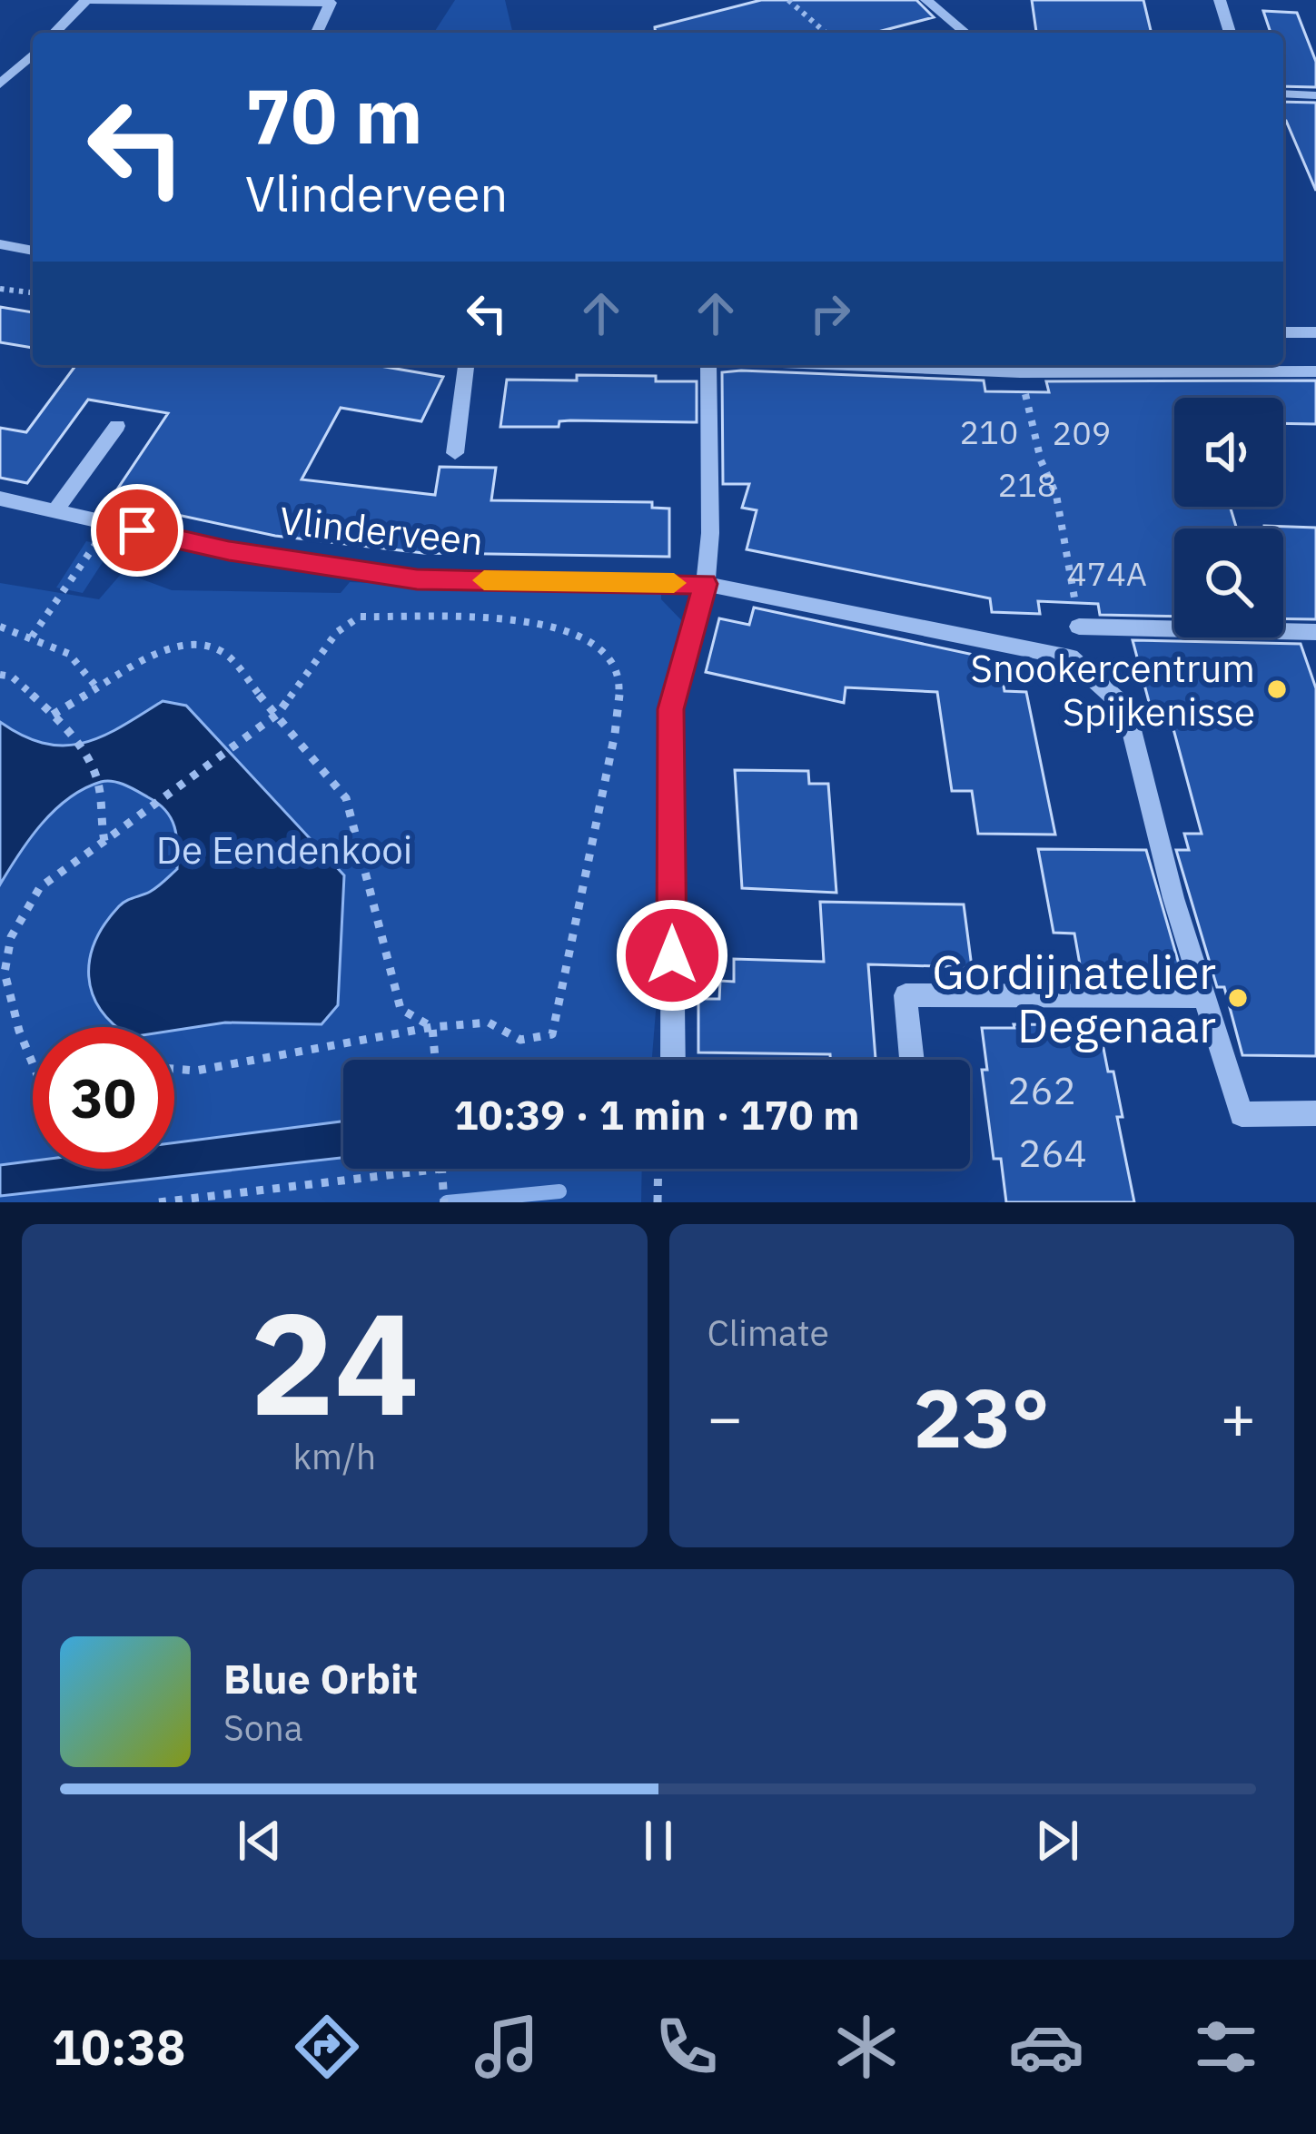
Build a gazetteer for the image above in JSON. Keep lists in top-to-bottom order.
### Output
{
  "streets": {
    "street": ["Vlinderveen"]
  },
  "parks": ["De Eendenkooi"],
  "places": ["Snookercentrum Spijkenisse", "Gordijnatelier Degenaar"],
  "house_numbers": [
    "210",
    "209",
    "218",
    "474A",
    "262",
    "264"
  ],
  "page": {
    "turn": ["70 m", "Vlinderveen"],
    "limit": "30",
    "trip": "10:39 · 1 min · 170 m",
    "tile": [
      ["24", "km/h"],
      "Climate"
    ],
    "heat": ["−", "23°", "+"],
    "song": ["Blue Orbit", "Sona"],
    "tabs": "10:38"
  }
}
